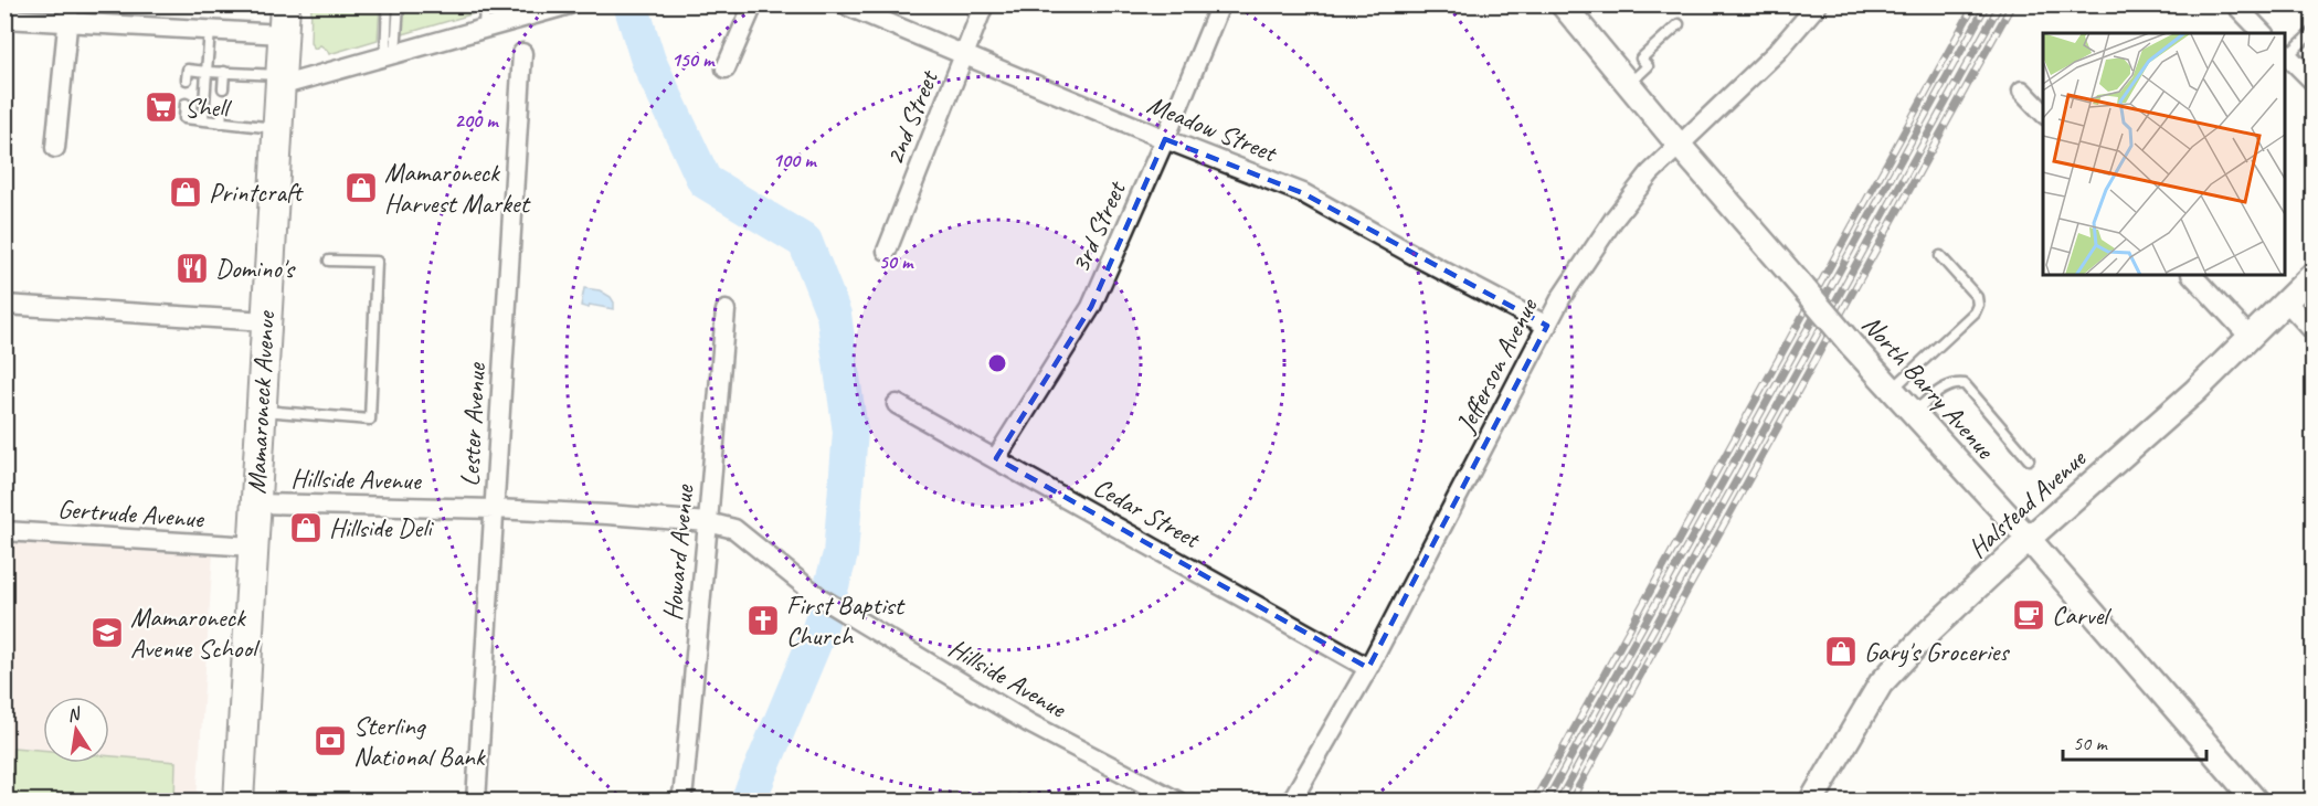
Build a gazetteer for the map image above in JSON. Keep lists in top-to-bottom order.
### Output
{
  "streets": {
    "main road": ["Mamaroneck Avenue"],
    "street": [
      "2nd Street",
      "Meadow Street",
      "3rd Street",
      "Jefferson Avenue",
      "North Barry Avenue",
      "Lester Avenue",
      "Hillside Avenue",
      "Halstead Avenue",
      "Cedar Street",
      "Gertrude Avenue",
      "Howard Avenue"
    ]
  },
  "crossings": [
    ["2nd Street", "Meadow Street"],
    ["Meadow Street", "3rd Street"],
    ["Meadow Street", "Jefferson Avenue"],
    ["3rd Street", "Cedar Street"],
    ["Jefferson Avenue", "North Barry Avenue"],
    ["Jefferson Avenue", "Cedar Street"],
    ["North Barry Avenue", "Halstead Avenue"],
    ["Mamaroneck Avenue", "Hillside Avenue"],
    ["Mamaroneck Avenue", "Gertrude Avenue"],
    ["Lester Avenue", "Hillside Avenue"],
    ["Hillside Avenue", "Howard Avenue"]
  ],
  "places": {
    "supermarket": ["Shell"],
    "shop": [
      "Mamaroneck Harvest Market",
      "Printcraft",
      "Hillside Deli",
      "Gary's Groceries"
    ],
    "restaurant": ["Domino's"],
    "cafe": ["Carvel"],
    "church": ["First Baptist Church"],
    "school or university": ["Mamaroneck Avenue School"],
    "bank": ["Sterling National Bank"]
  },
  "scale_bar": "50 m",
  "north": "top",
  "rings": [
    "150 m",
    "200 m",
    "100 m",
    "50 m"
  ]
}
